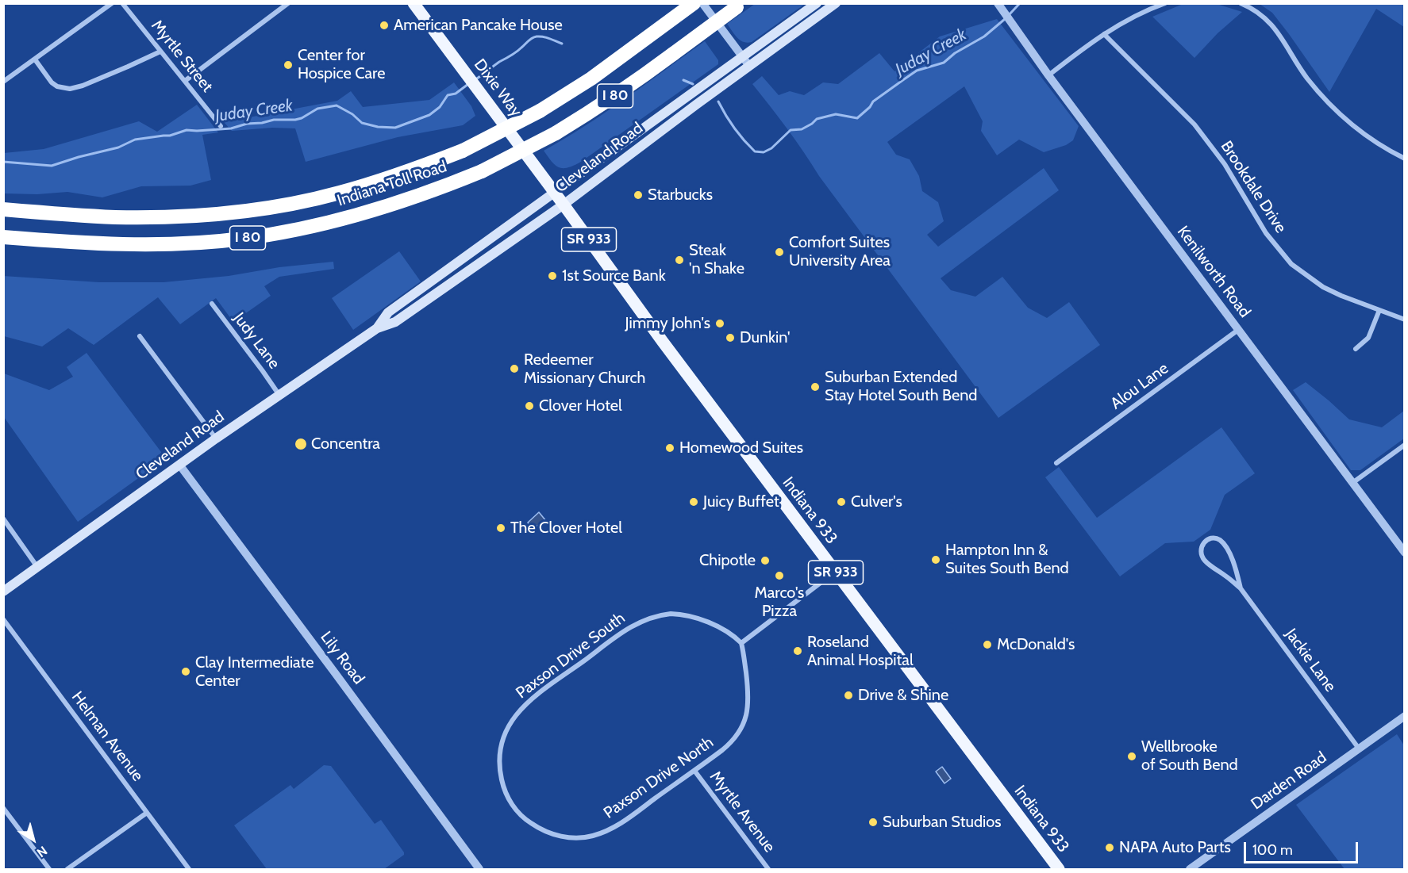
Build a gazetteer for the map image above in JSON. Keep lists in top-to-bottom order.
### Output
{
  "streets": {
    "highway": ["I 80", "Indiana Toll Road"],
    "main road": [
      "Dixie Way",
      "Cleveland Road",
      "SR 933",
      "Indiana 933"
    ],
    "street": [
      "Myrtle Street",
      "Brookdale Drive",
      "Kenilworth Road",
      "Judy Lane",
      "Alou Lane",
      "Paxson Drive South",
      "Lily Road",
      "Jackie Lane",
      "Helman Avenue",
      "Paxson Drive North",
      "Darden Road",
      "Myrtle Avenue"
    ]
  },
  "crossings": [
    ["Dixie Way", "Cleveland Road"],
    ["Dixie Way", "Indiana 933"],
    ["Cleveland Road", "Judy Lane"],
    ["Cleveland Road", "Indiana 933"],
    ["Cleveland Road", "Lily Road"],
    ["Kenilworth Road", "Alou Lane"],
    ["Paxson Drive South", "Paxson Drive North"],
    ["Jackie Lane", "Darden Road"],
    ["Paxson Drive North", "Myrtle Avenue"]
  ],
  "water": ["Juday Creek"],
  "places": [
    "American Pancake House",
    "Center for Hospice Care",
    "Starbucks",
    "Comfort Suites University Area",
    "Steak 'n Shake",
    "1st Source Bank",
    "Jimmy John's",
    "Dunkin'",
    "Redeemer Missionary Church",
    "Suburban Extended Stay Hotel South Bend",
    "Clover Hotel",
    "Concentra",
    "Homewood Suites",
    "Juicy Buffet",
    "Culver's",
    "The Clover Hotel",
    "Hampton Inn & Suites South Bend",
    "Chipotle",
    "Marco's Pizza",
    "McDonald's",
    "Roseland Animal Hospital",
    "Clay Intermediate Center",
    "Drive & Shine",
    "Wellbrooke of South Bend",
    "Suburban Studios",
    "NAPA Auto Parts"
  ],
  "scale_bar": "100 m",
  "north": "bottom right"
}
